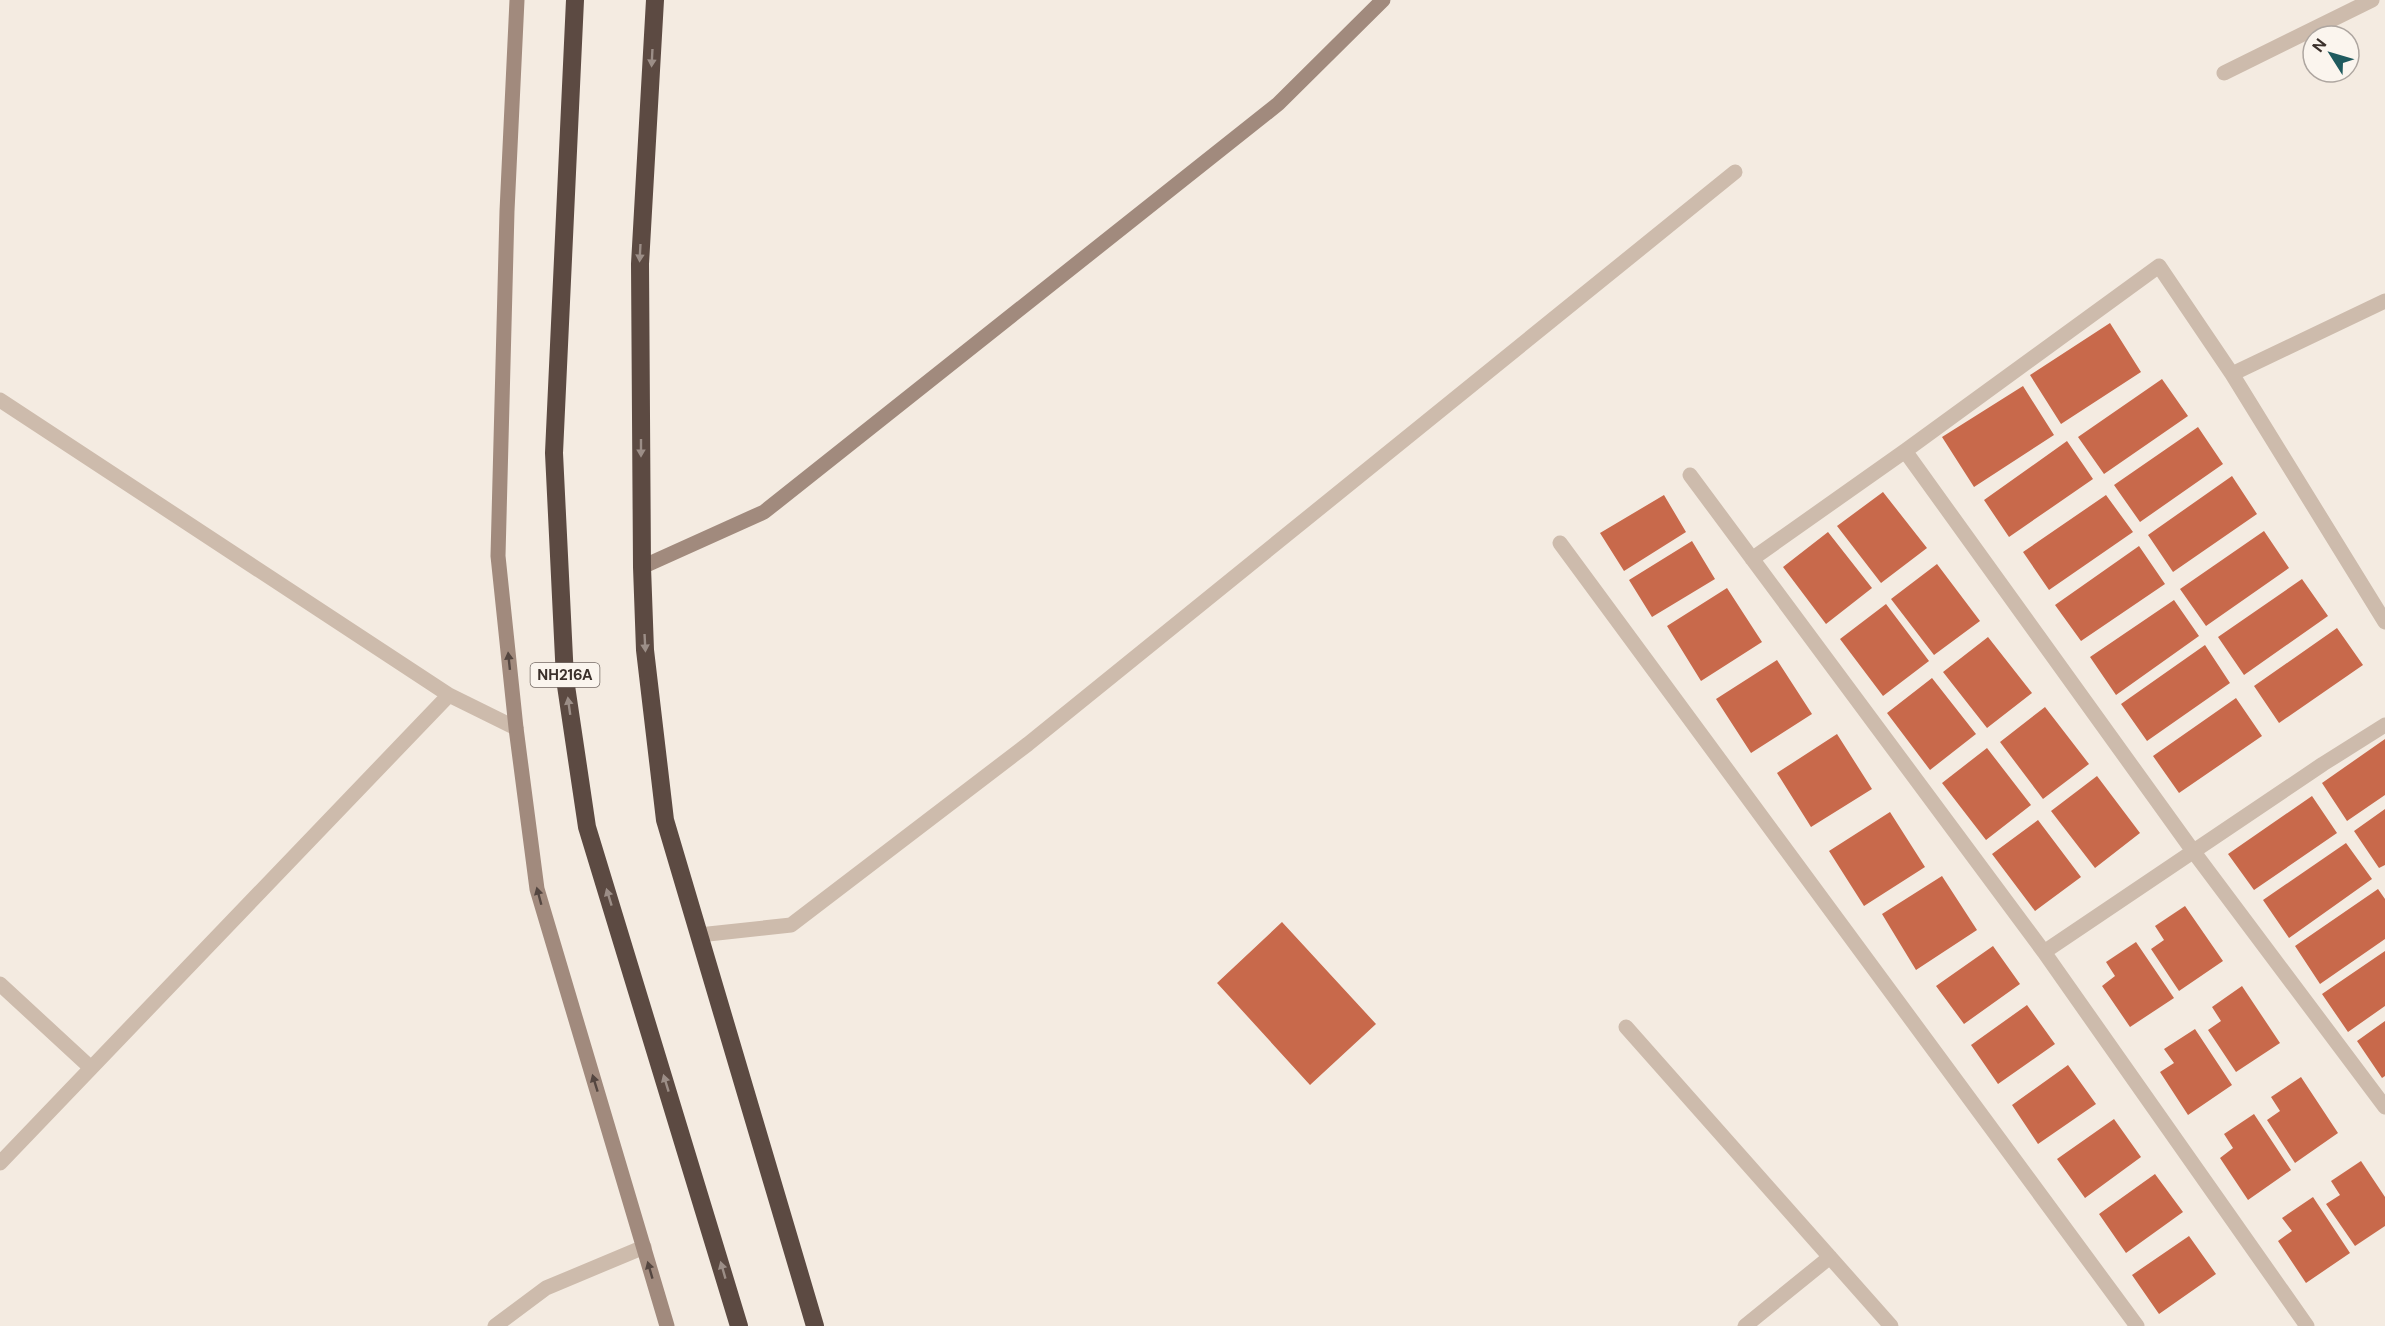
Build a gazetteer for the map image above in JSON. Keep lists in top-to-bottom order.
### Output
{
  "streets": {
    "highway": ["NH216A"]
  },
  "north": "top left"
}
